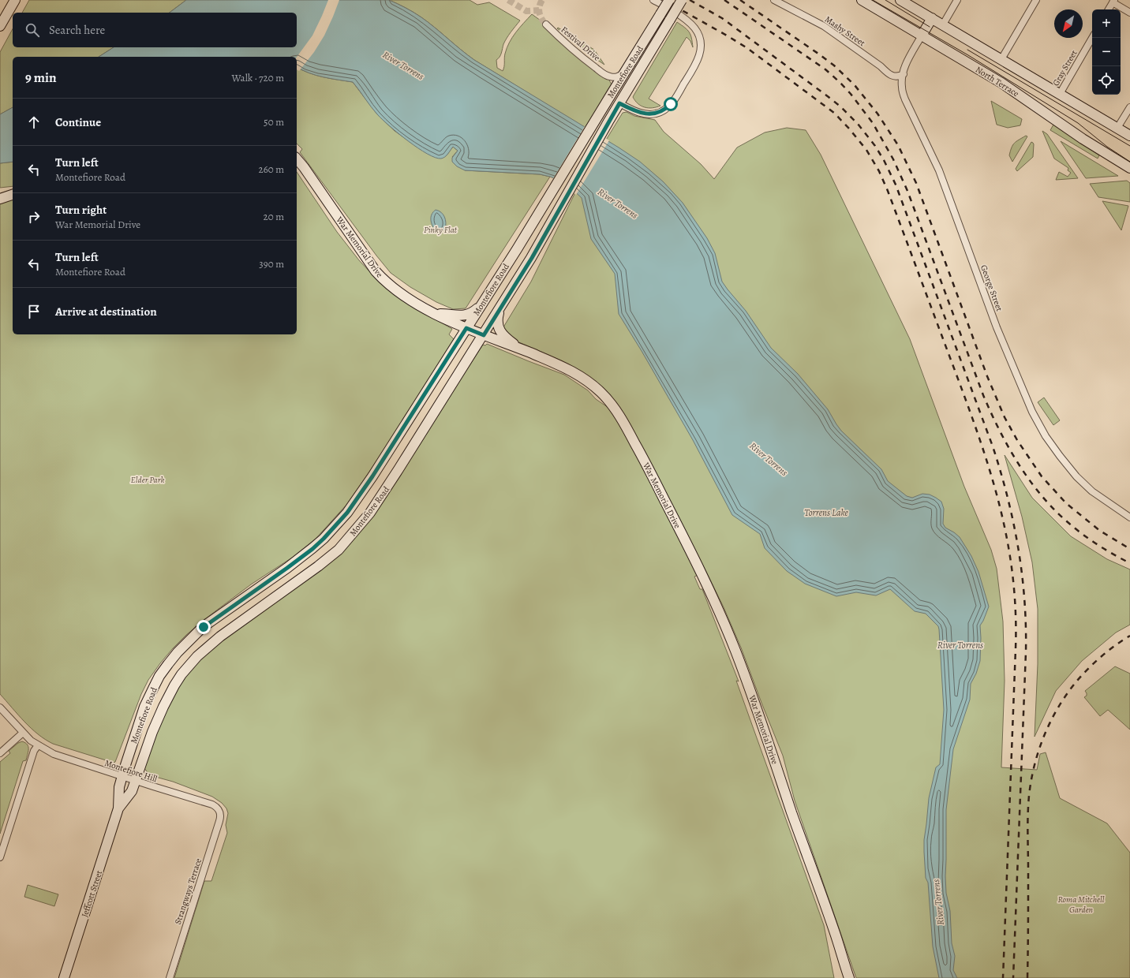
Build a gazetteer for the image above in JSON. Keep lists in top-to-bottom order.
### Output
{
  "streets": {
    "main road": [
      "Montefiore Road",
      "North Terrace",
      "War Memorial Drive",
      "Jeffcott Street"
    ],
    "street": [
      "Mashy Street",
      "Festival Drive",
      "Gray Street",
      "George Street",
      "Montefiore Hill",
      "Strangways Terrace"
    ]
  },
  "crossings": [
    ["Mashy Street", "George Street"],
    ["Festival Drive", "Montefiore Road"],
    ["Montefiore Road", "War Memorial Drive"],
    ["Montefiore Road", "Montefiore Hill"],
    ["Montefiore Road", "Jeffcott Street"],
    ["North Terrace", "George Street"],
    ["Montefiore Hill", "Strangways Terrace"],
    ["Montefiore Hill", "Jeffcott Street"]
  ],
  "water": ["River Torrens", "Torrens Lake"],
  "parks": ["Pinky Flat", "Elder Park", "Roma Mitchell Garden"],
  "north": "bottom left",
  "page": {
    "map_buttons": ["+", "−"],
    "search": "Search here",
    "heading": ["9 min", "Walk · 720 m"],
    "list": [
      ["Continue", "50 m"],
      ["Turn left", "Montefiore Road", "260 m"],
      ["Turn right", "War Memorial Drive", "20 m"],
      ["Turn left", "Montefiore Road", "390 m"],
      "Arrive at destination"
    ]
  }
}
